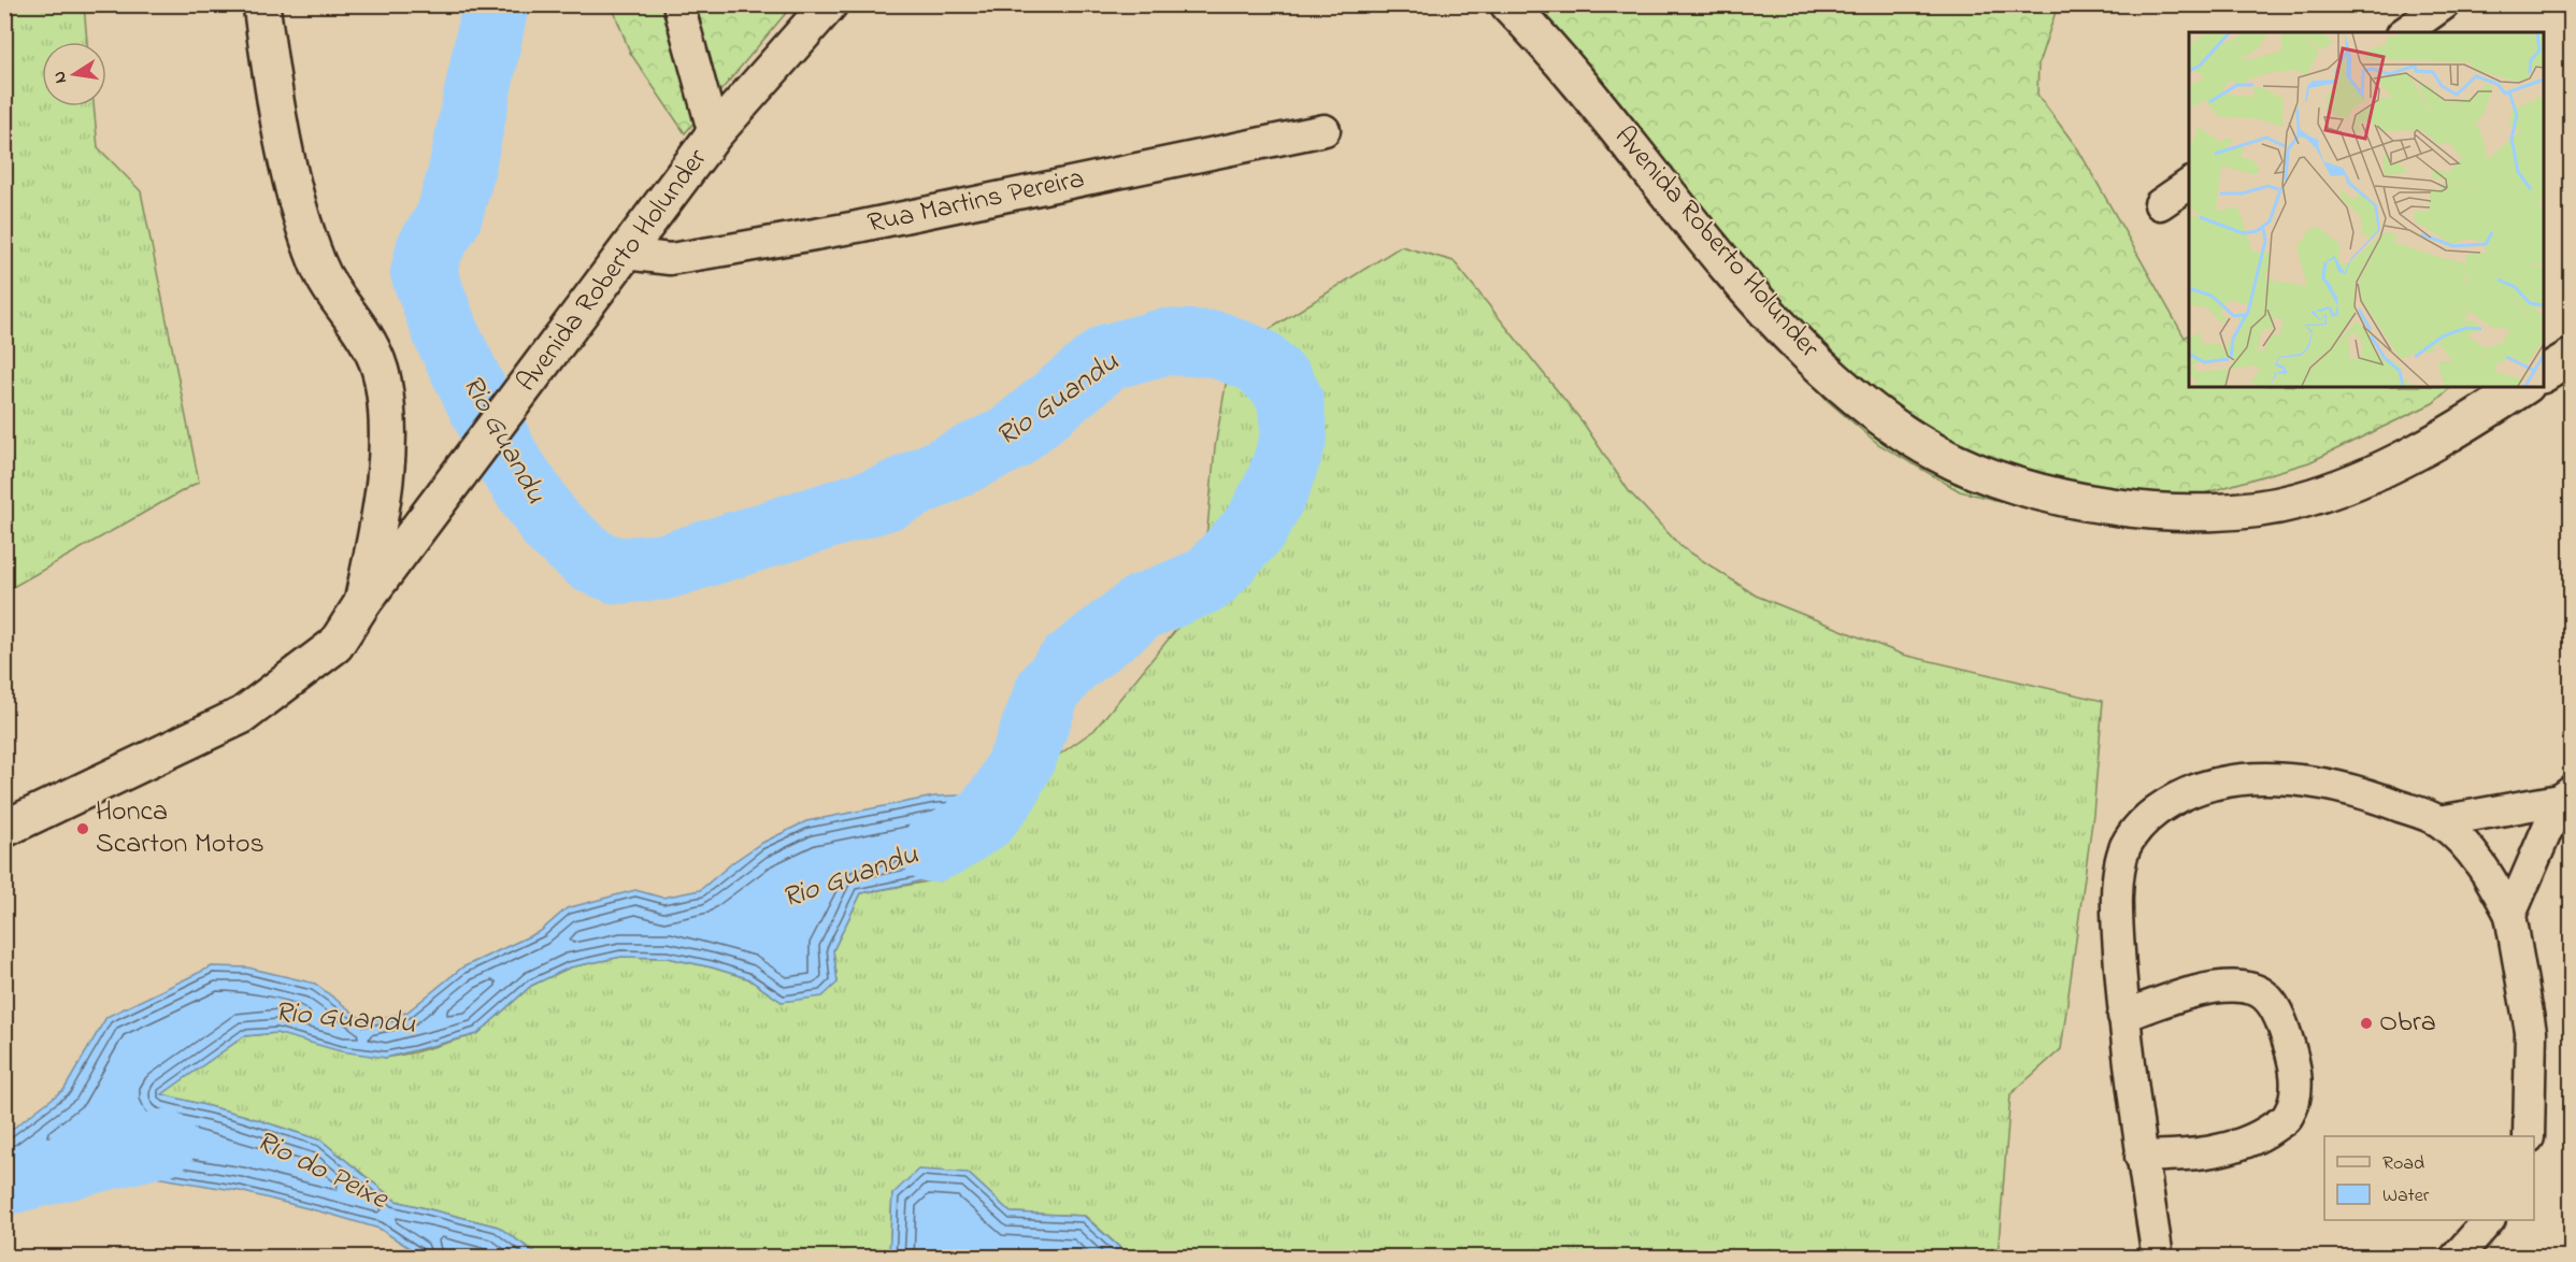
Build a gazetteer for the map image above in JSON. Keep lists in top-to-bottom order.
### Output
{
  "streets": {
    "main road": ["Avenida Roberto Holunder"],
    "street": ["Rua Martins Pereira"]
  },
  "crossings": [
    ["Rua Martins Pereira", "Avenida Roberto Holunder"]
  ],
  "water": ["Rio Guandu", "Rio do Peixe"],
  "places": ["Honca Scarton Motos", "Obra"],
  "legend": ["Road", "Water"],
  "north": "left"
}
